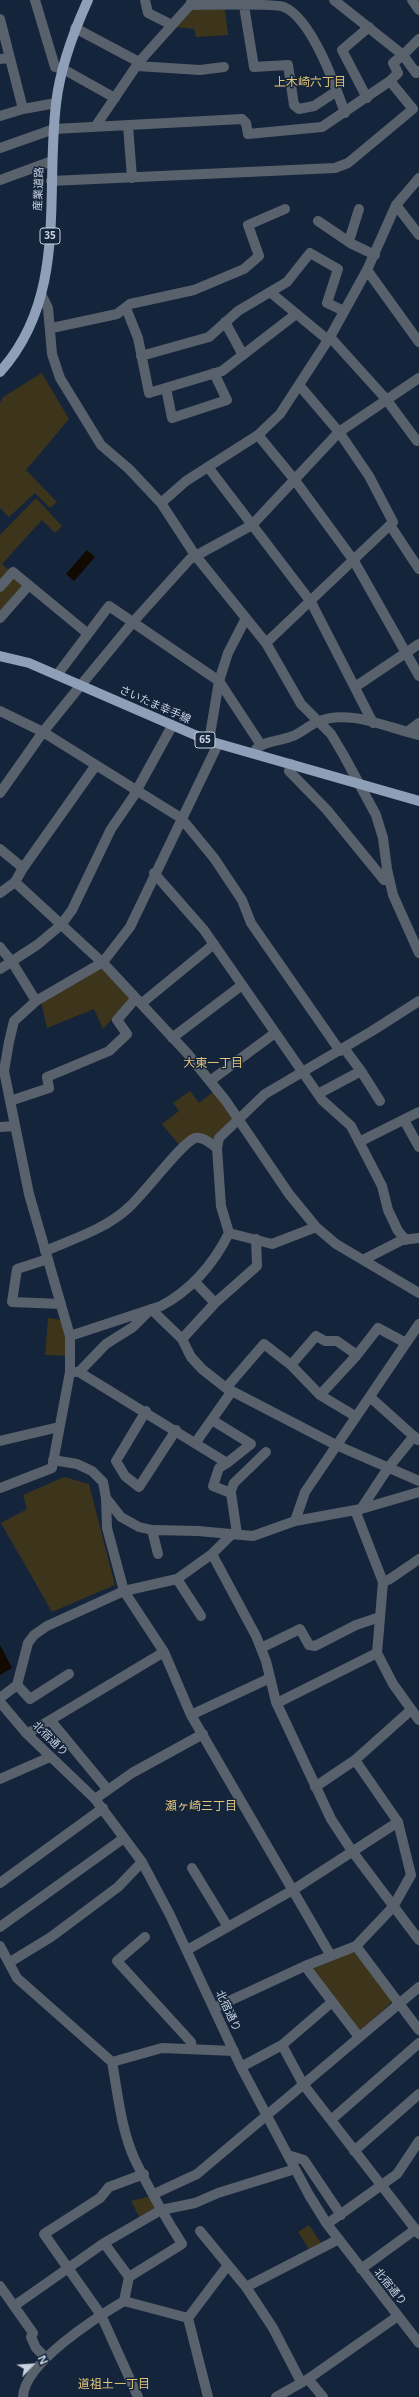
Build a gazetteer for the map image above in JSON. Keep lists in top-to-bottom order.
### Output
{
  "streets": {
    "main road": [
      "産業道路",
      "35",
      "さいたま幸手線",
      "65"
    ],
    "street": ["北宿通り"]
  },
  "districts": [
    "上木崎六丁目",
    "大東一丁目",
    "瀬ヶ崎三丁目",
    "道祖土一丁目"
  ],
  "north": "top right"
}
